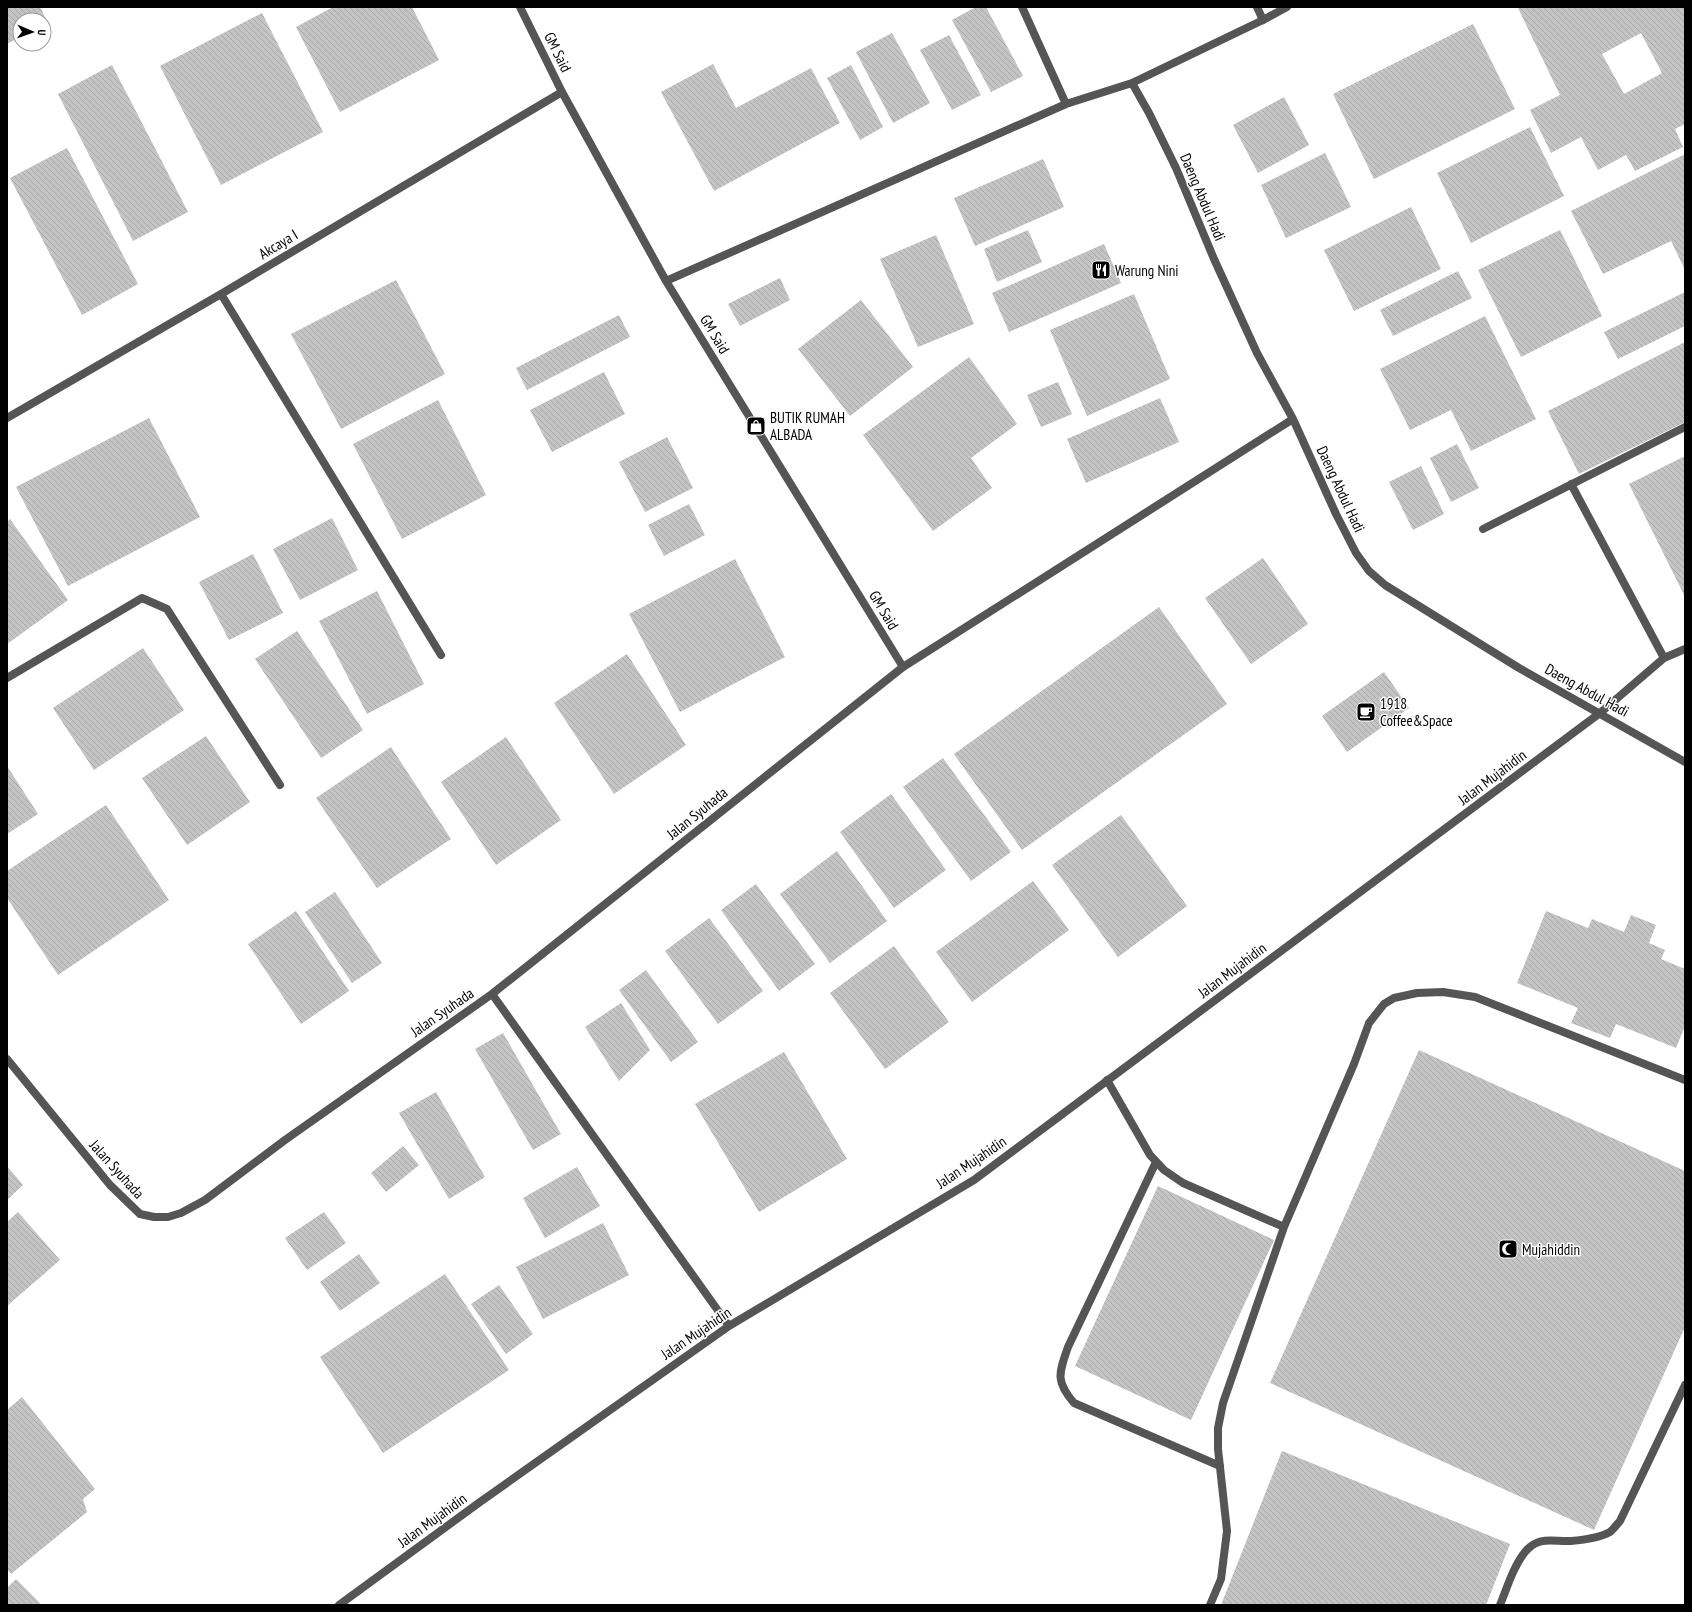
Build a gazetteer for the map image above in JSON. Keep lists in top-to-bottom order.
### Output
{
  "streets": {
    "street": [
      "GM Said",
      "Daeng Abdul Hadi",
      "Akcaya I",
      "Jalan Mujahidin",
      "Jalan Syuhada"
    ]
  },
  "crossings": [
    ["GM Said", "Akcaya I"],
    ["GM Said", "Jalan Syuhada"],
    ["Daeng Abdul Hadi", "Jalan Mujahidin"],
    ["Daeng Abdul Hadi", "Jalan Syuhada"]
  ],
  "places": {
    "restaurant": ["Warung Nini"],
    "shop": ["BUTIK RUMAH ALBADA"],
    "cafe": ["1918 Coffee&Space"],
    "mosque": ["Mujahiddin"]
  },
  "north": "right"
}
